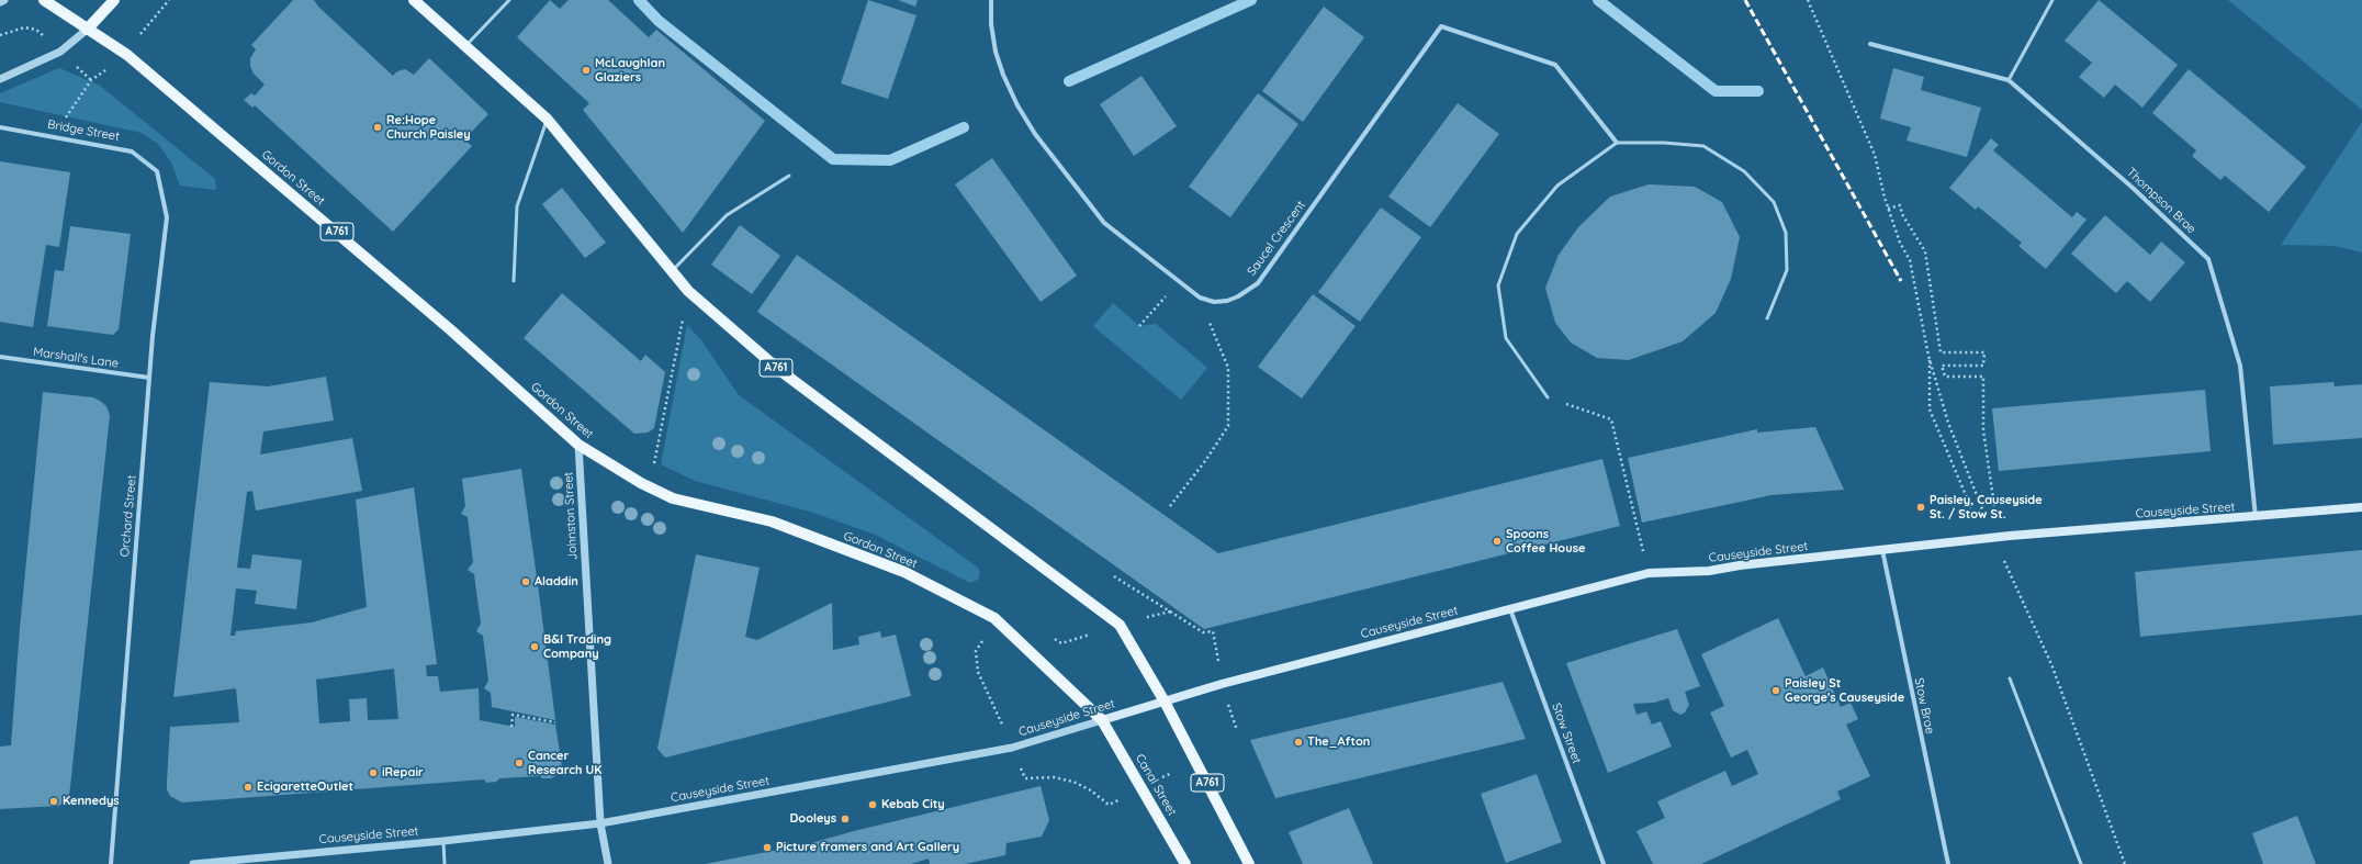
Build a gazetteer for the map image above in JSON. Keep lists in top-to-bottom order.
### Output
{
  "streets": {
    "main road": [
      "Gordon Street",
      "A761",
      "Causeyside Street",
      "Canal Street"
    ],
    "street": [
      "Bridge Street",
      "Thompson Brae",
      "Saucel Crescent",
      "Marshall's Lane",
      "Orchard Street",
      "Johnston Street",
      "Stow Brae",
      "Stow Street"
    ]
  },
  "crossings": [
    ["Bridge Street", "Orchard Street"],
    ["Gordon Street", "Causeyside Street"],
    ["Gordon Street", "Johnston Street"],
    ["Gordon Street", "Canal Street"],
    ["Thompson Brae", "Causeyside Street"],
    ["A761", "Causeyside Street"],
    ["Marshall's Lane", "Orchard Street"],
    ["Causeyside Street", "Johnston Street"],
    ["Causeyside Street", "Stow Brae"],
    ["Causeyside Street", "Stow Street"],
    ["Causeyside Street", "Canal Street"]
  ],
  "places": [
    "McLaughlan Glaziers",
    "Re:Hope Church Paisley",
    "Paisley, Causeyside St. / Stow St.",
    "Spoons Coffee House",
    "Aladdin",
    "B&I Trading Company",
    "Paisley St George's Causeyside",
    "The_Afton",
    "Cancer Research UK",
    "iRepair",
    "EcigaretteOutlet",
    "Kennedys",
    "Kebab City",
    "Dooleys",
    "Picture framers and Art Gallery"
  ]
}
